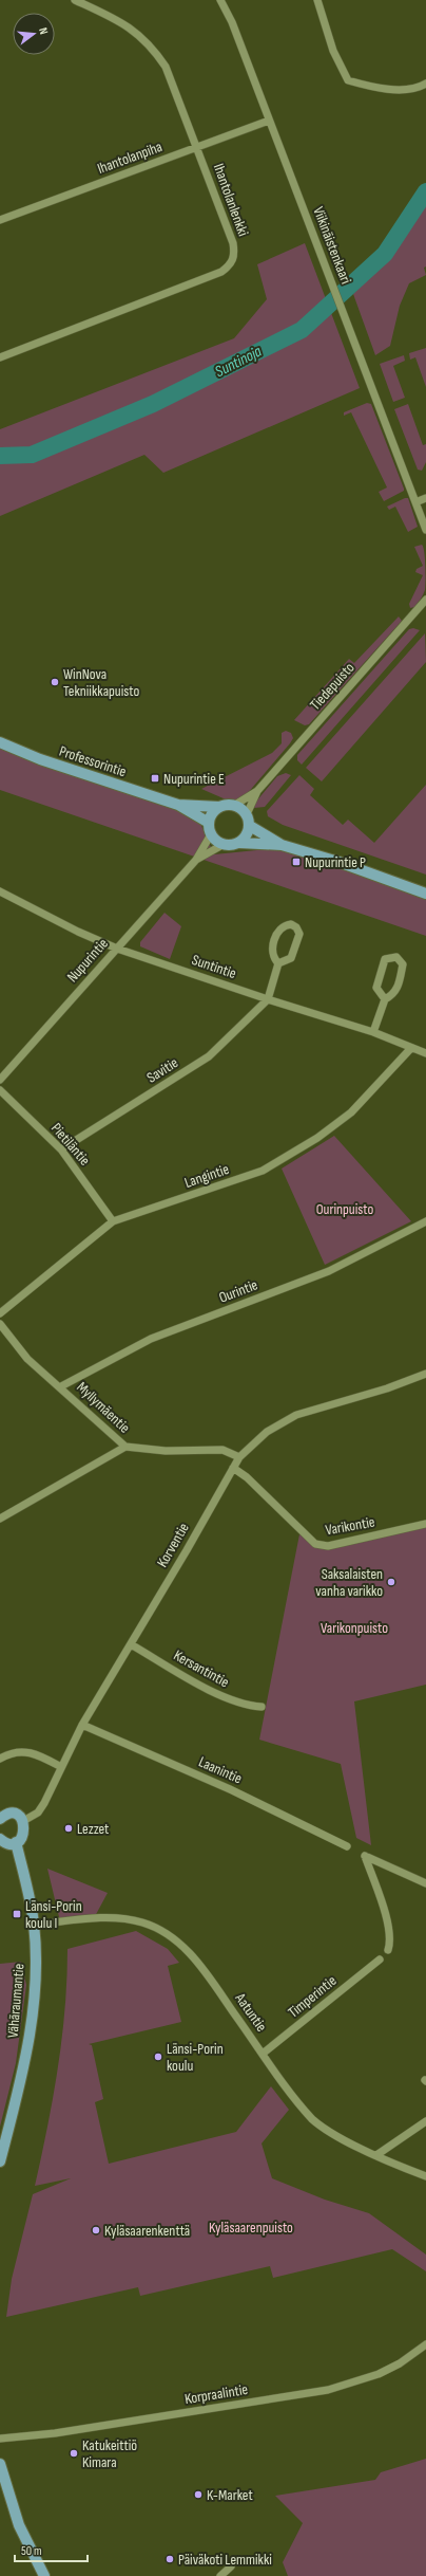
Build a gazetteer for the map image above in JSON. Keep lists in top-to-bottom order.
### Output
{
  "streets": {
    "main road": ["Professorintie", "Vähäraumantie"],
    "street": [
      "Ihantolanpiha",
      "Ihantolanlenkki",
      "Viikinäistenkaari",
      "Tiedepuisto",
      "Nupurintie",
      "Suntintie",
      "Savitie",
      "Pietiläntie",
      "Langintie",
      "Ourintie",
      "Myllymäentie",
      "Varikontie",
      "Korventie",
      "Kersantintie",
      "Laanintie",
      "Timperintie",
      "Aatuntie",
      "Korpraalintie"
    ]
  },
  "crossings": [
    ["Ihantolanpiha", "Ihantolanlenkki"],
    ["Ihantolanpiha", "Viikinäistenkaari"],
    ["Tiedepuisto", "Professorintie"],
    ["Tiedepuisto", "Nupurintie"],
    ["Professorintie", "Nupurintie"],
    ["Nupurintie", "Suntintie"],
    ["Suntintie", "Savitie"],
    ["Suntintie", "Langintie"],
    ["Savitie", "Pietiläntie"],
    ["Pietiläntie", "Langintie"],
    ["Ourintie", "Myllymäentie"],
    ["Myllymäentie", "Korventie"],
    ["Varikontie", "Korventie"],
    ["Korventie", "Kersantintie"],
    ["Korventie", "Laanintie"],
    ["Timperintie", "Aatuntie"],
    ["Vähäraumantie", "Aatuntie"]
  ],
  "water": ["Suntinoja"],
  "parks": ["Ourinpuisto", "Varikonpuisto", "Kyläsaarenpuisto"],
  "places": {
    "other": [
      "WinNova Tekniikkapuisto",
      "Saksalaisten vanha varikko",
      "Lezzet",
      "Länsi-Porin koulu",
      "Kyläsaarenkenttä",
      "Katukeittiö Kimara",
      "K-Market",
      "Päiväkoti Lemmikki"
    ],
    "transit": ["Nupurintie E", "Nupurintie P", "Länsi-Porin koulu I"]
  },
  "scale_bar": "50 m",
  "north": "right"
}
